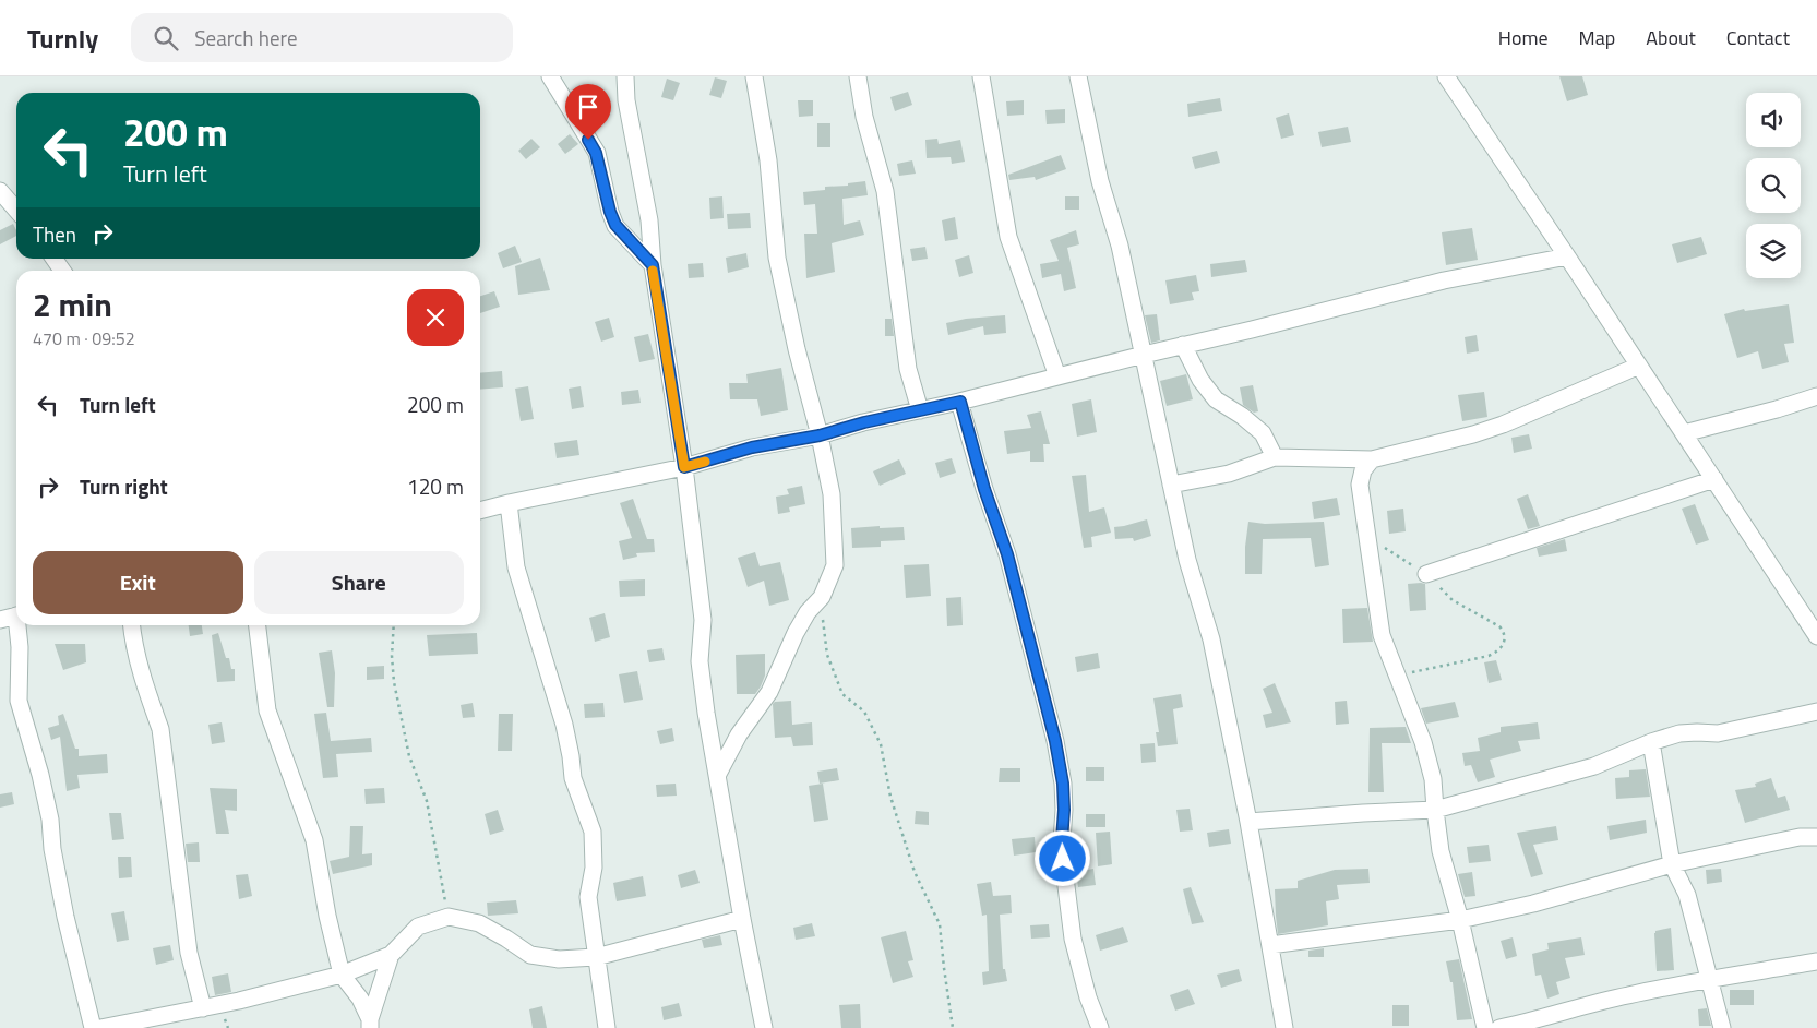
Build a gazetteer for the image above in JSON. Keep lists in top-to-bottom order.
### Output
{
  "page": {
    "header": "Turnly",
    "search": "Search here",
    "nav": [
      "Home",
      "Map",
      "About",
      "Contact"
    ],
    "turn": ["200 m", "Turn left"],
    "then": "Then",
    "heading": ["2 min", "470 m · 09:52"],
    "list": [
      {
        "name": "Turn left",
        "value": "200 m"
      },
      {
        "name": "Turn right",
        "value": "120 m"
      }
    ],
    "buttons": ["Exit", "Share"]
  }
}
